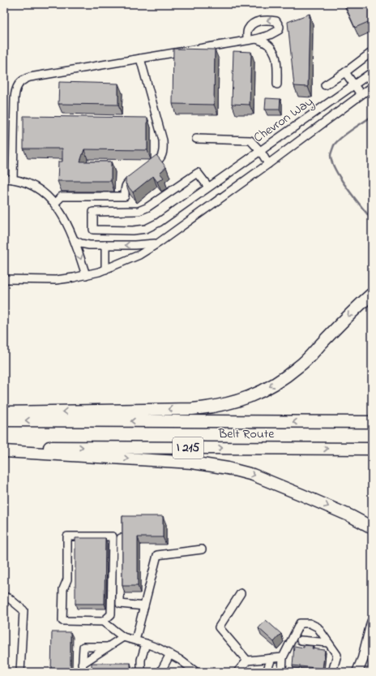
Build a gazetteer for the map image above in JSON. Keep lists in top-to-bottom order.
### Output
{
  "streets": {
    "highway": ["Belt Route", "I 215"],
    "street": ["Chevron Way"]
  }
}
